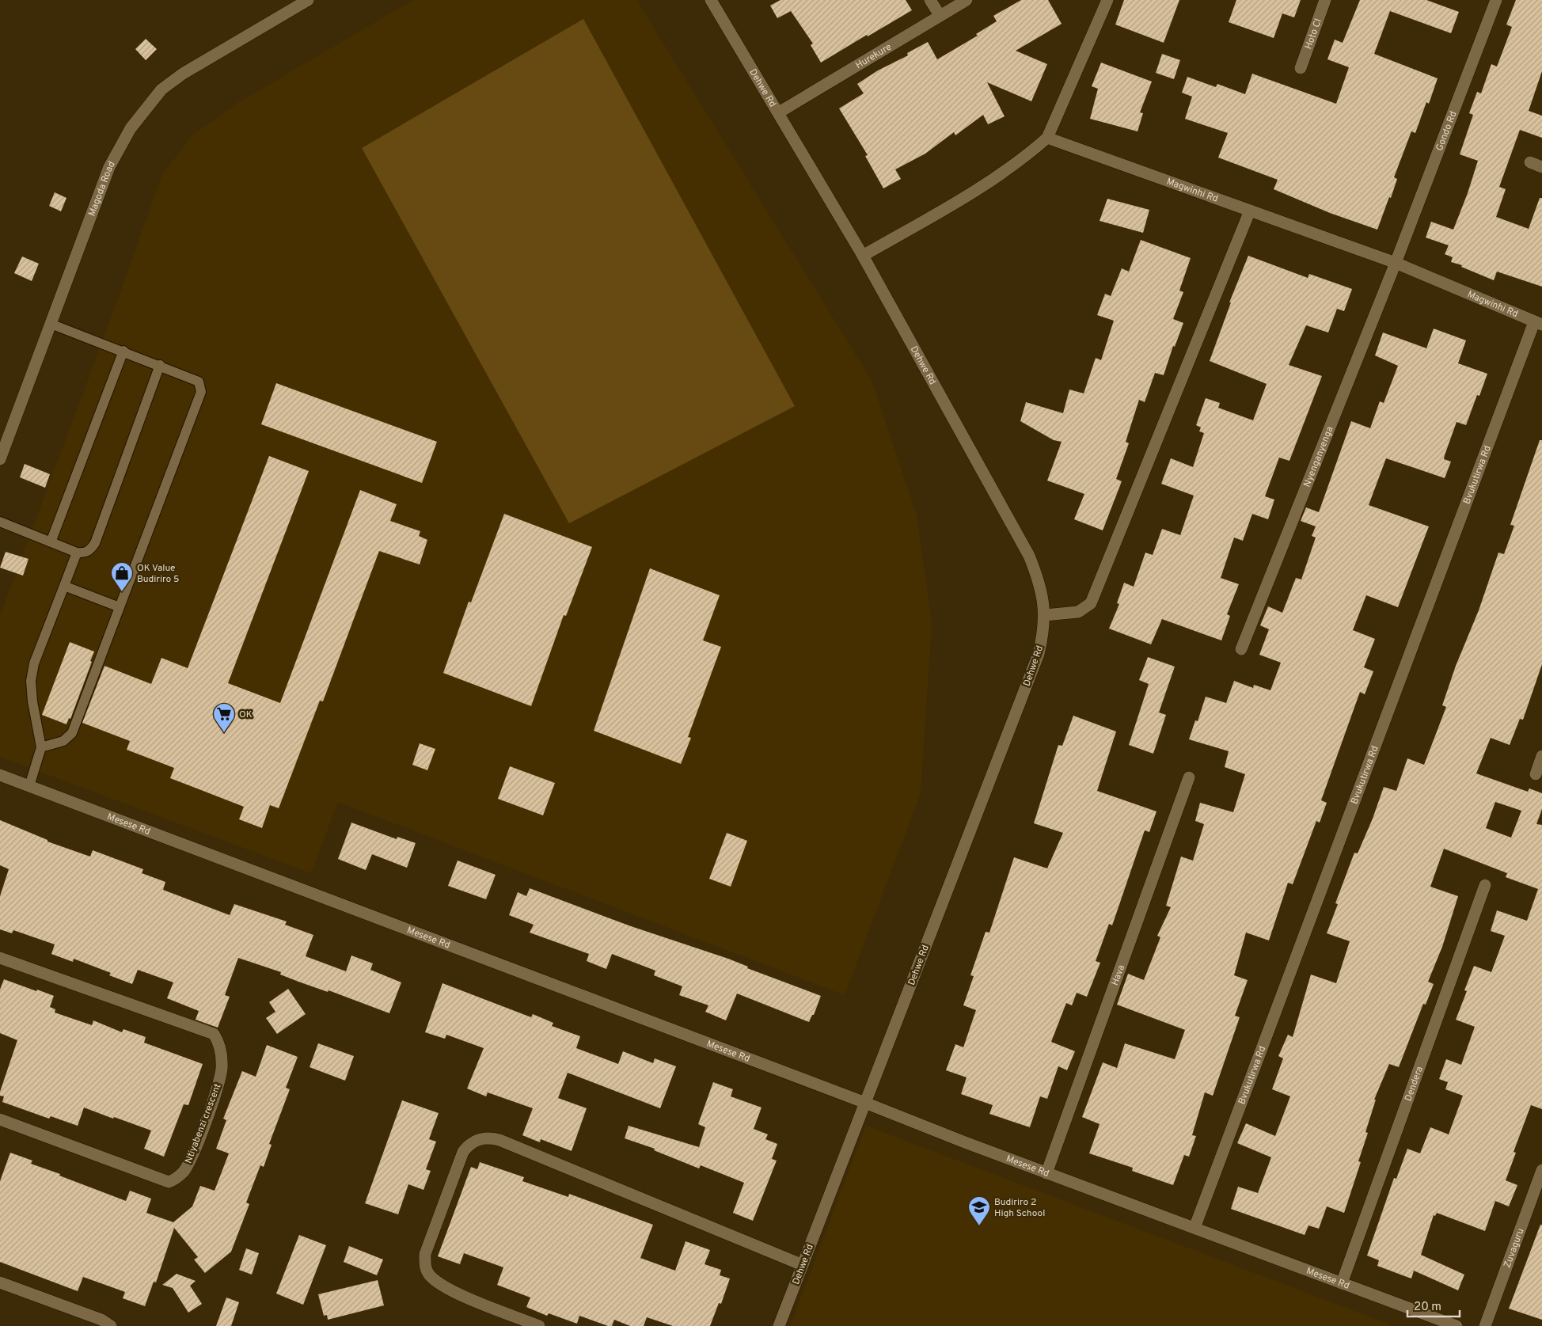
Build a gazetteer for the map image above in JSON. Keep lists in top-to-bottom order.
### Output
{
  "streets": {
    "street": [
      "Hoto Cl",
      "Hurekure",
      "Dehwe Rd",
      "Gondo Rd",
      "Magoda Road",
      "Magwinhi Rd",
      "Nyenganyenga",
      "Bvukutirwa Rd",
      "Mesese Rd",
      "Hava",
      "Dendera",
      "Ntiyabenzi crescent",
      "Zuvaguru"
    ]
  },
  "crossings": [
    ["Hurekure", "Dehwe Rd"],
    ["Dehwe Rd", "Mesese Rd"],
    ["Gondo Rd", "Magwinhi Rd"],
    ["Gondo Rd", "Nyenganyenga"],
    ["Magwinhi Rd", "Nyenganyenga"],
    ["Magwinhi Rd", "Bvukutirwa Rd"],
    ["Bvukutirwa Rd", "Mesese Rd"],
    ["Mesese Rd", "Hava"],
    ["Mesese Rd", "Dendera"]
  ],
  "places": {
    "shop": ["OK Value Budiriro 5"],
    "supermarket": ["OK"],
    "school or university": ["Budiriro 2 High School"]
  },
  "scale_bar": "20 m"
}
